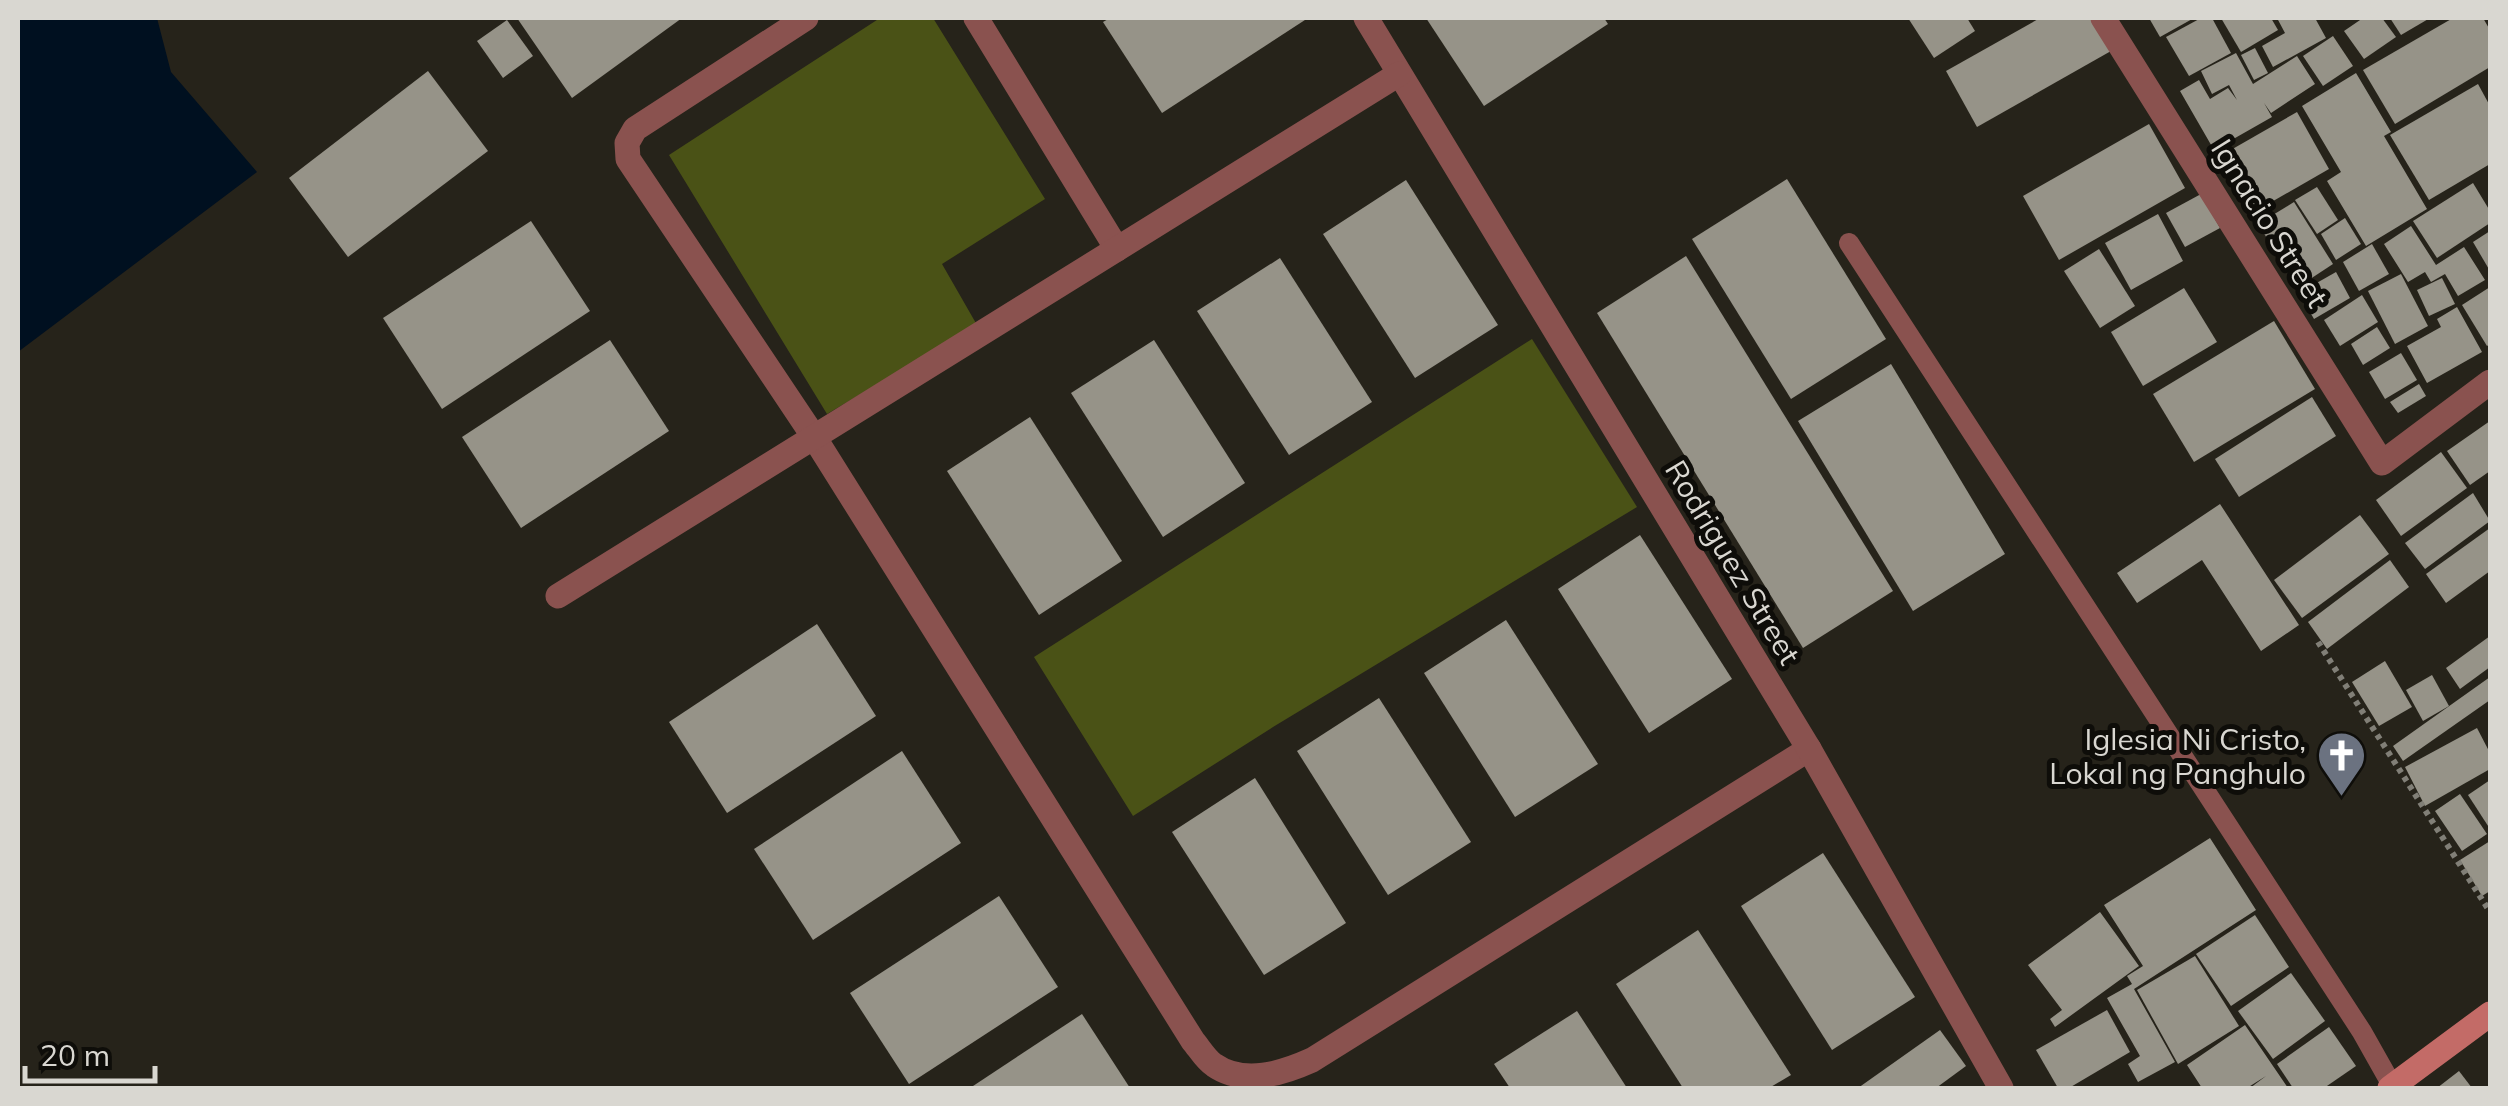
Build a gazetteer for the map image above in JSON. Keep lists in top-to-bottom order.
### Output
{
  "streets": {
    "street": ["Ignacio Street", "Rodriguez Street"]
  },
  "places": {
    "church": ["Iglesia Ni Cristo, Lokal ng Panghulo"]
  },
  "scale_bar": "20 m"
}
